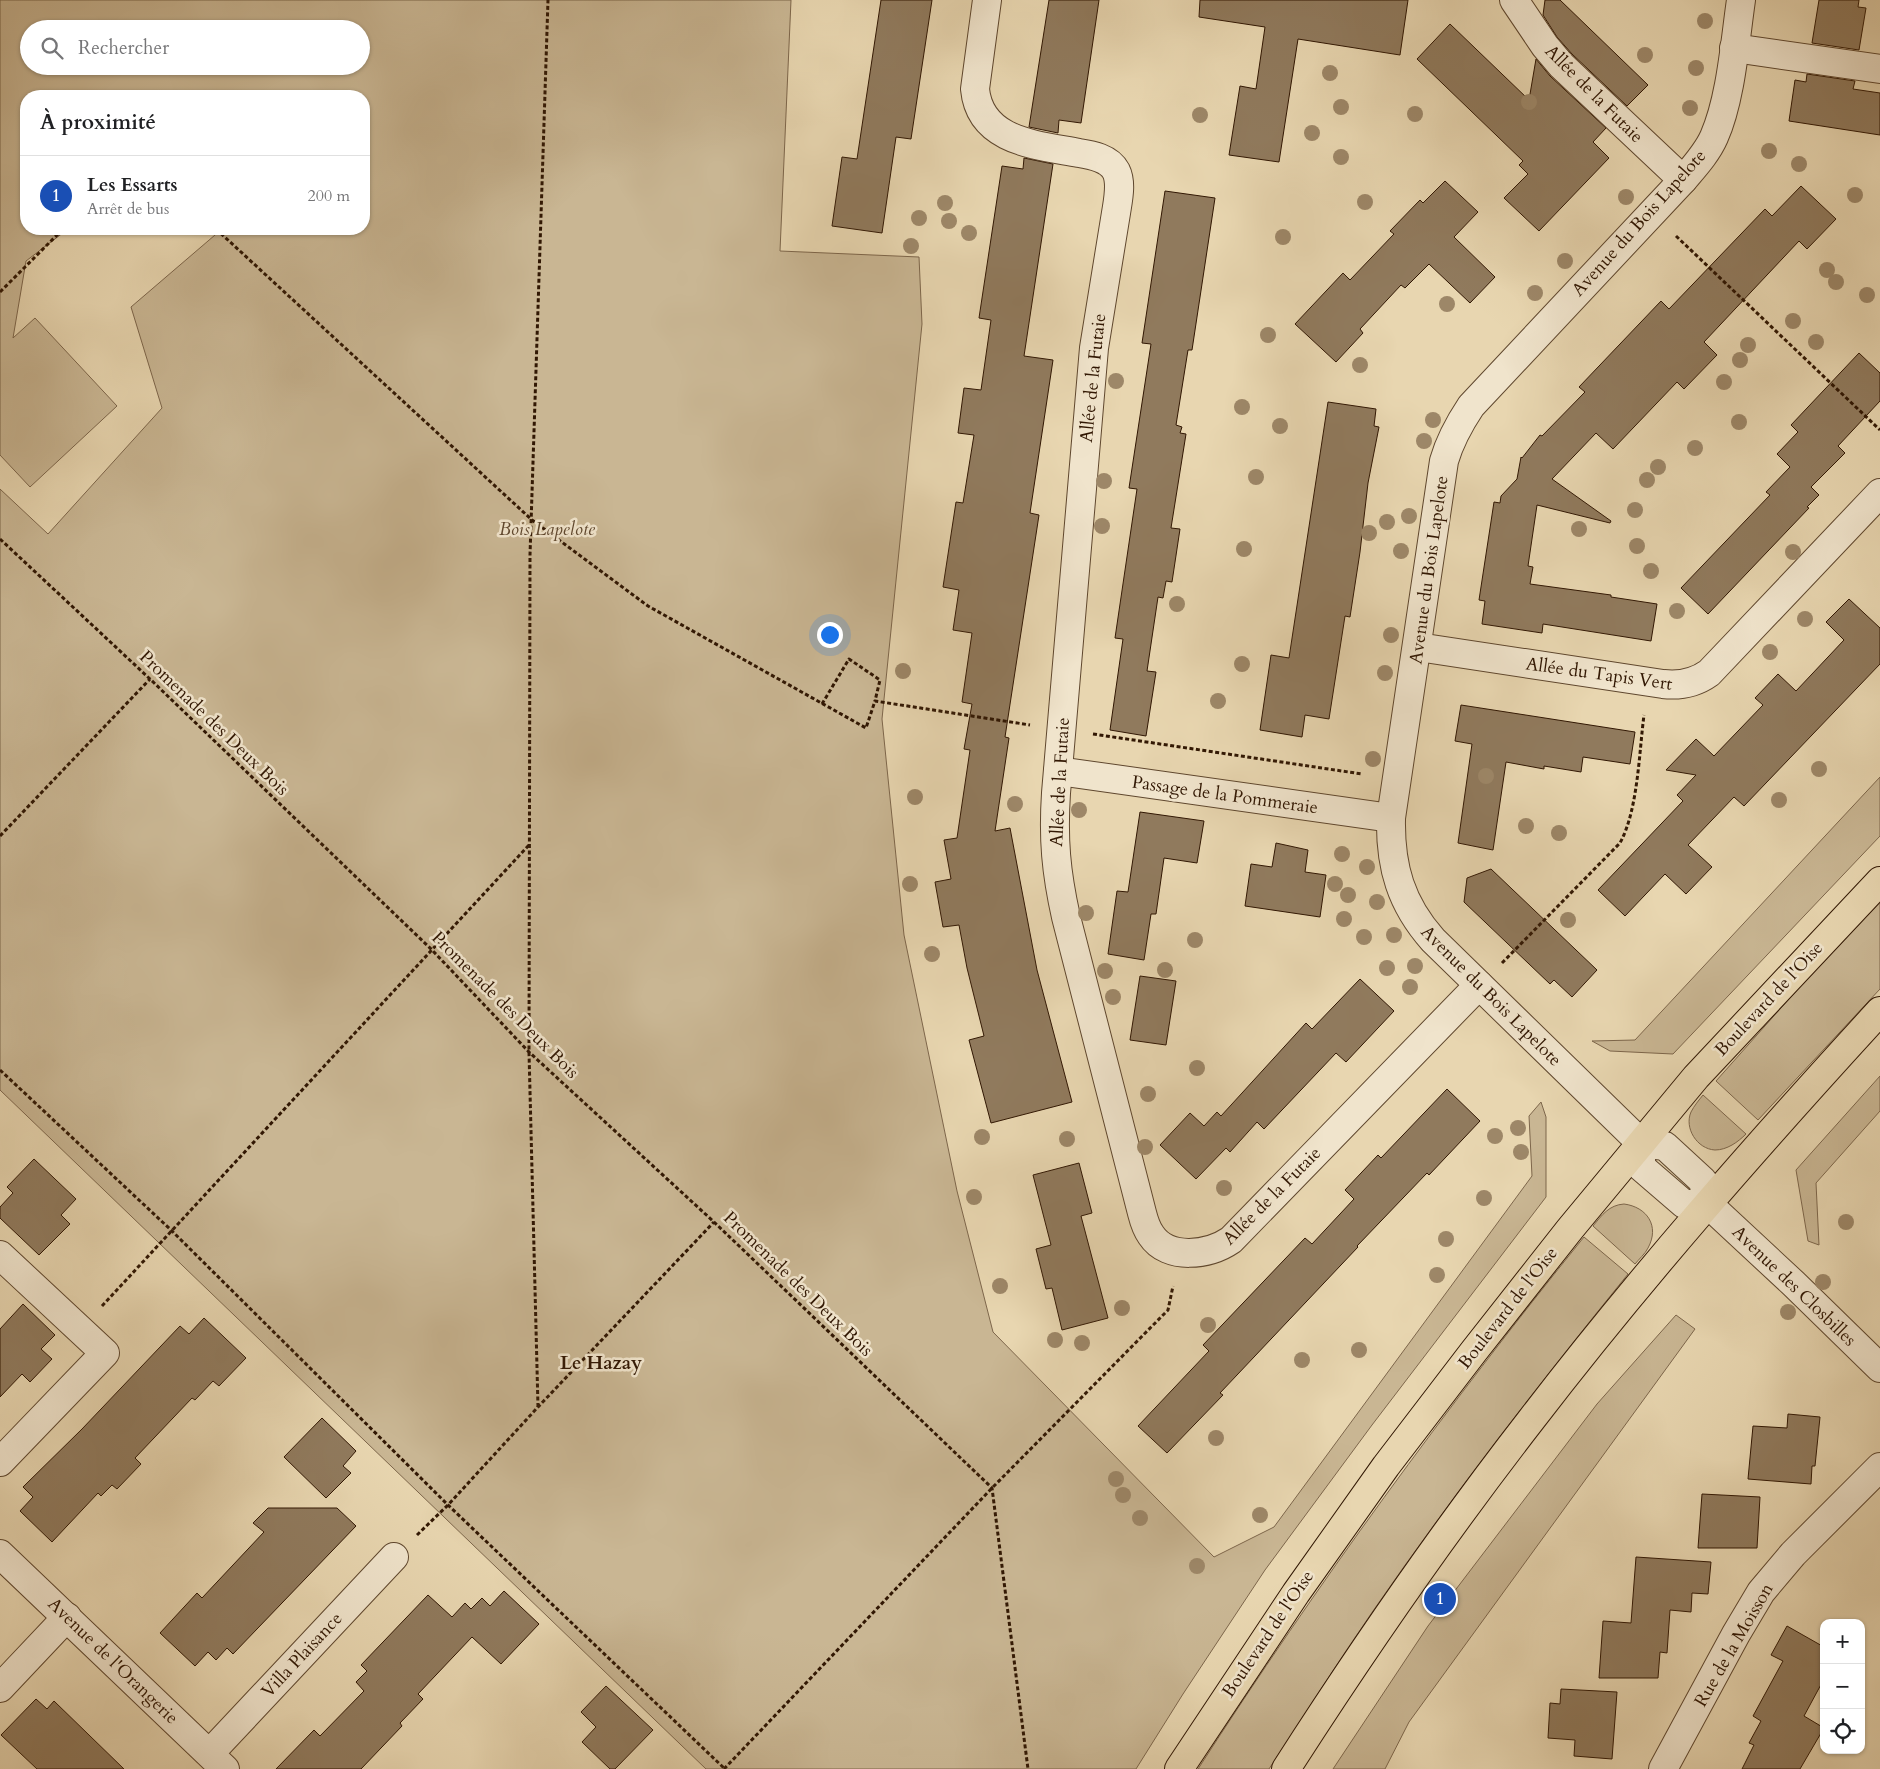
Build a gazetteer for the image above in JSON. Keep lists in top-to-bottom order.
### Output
{
  "streets": {
    "main road": ["Boulevard de l'Oise"],
    "street": [
      "Allée de la Futaie",
      "Avenue du Bois Lapelote",
      "Allée du Tapis Vert",
      "Passage de la Pommeraie",
      "Avenue des Closbilles",
      "Rue de la Moisson",
      "Villa Plaisance",
      "Avenue de l'Orangerie"
    ],
    "path": ["Promenade des Deux Bois"]
  },
  "crossings": [
    ["Allée de la Futaie", "Avenue du Bois Lapelote"],
    ["Allée de la Futaie", "Passage de la Pommeraie"],
    ["Avenue du Bois Lapelote", "Allée du Tapis Vert"],
    ["Avenue du Bois Lapelote", "Passage de la Pommeraie"],
    ["Avenue du Bois Lapelote", "Boulevard de l'Oise"],
    ["Villa Plaisance", "Avenue de l'Orangerie"]
  ],
  "districts": ["Le Hazay"],
  "parks": ["Bois Lapelote"],
  "page": {
    "search": "Rechercher",
    "heading": "À proximité",
    "list": [
      {
        "mark": "1",
        "name": "Les Essarts",
        "note": "Arrêt de bus",
        "value": "200 m"
      }
    ],
    "pins": "1",
    "map_buttons": ["+", "−"]
  }
}
